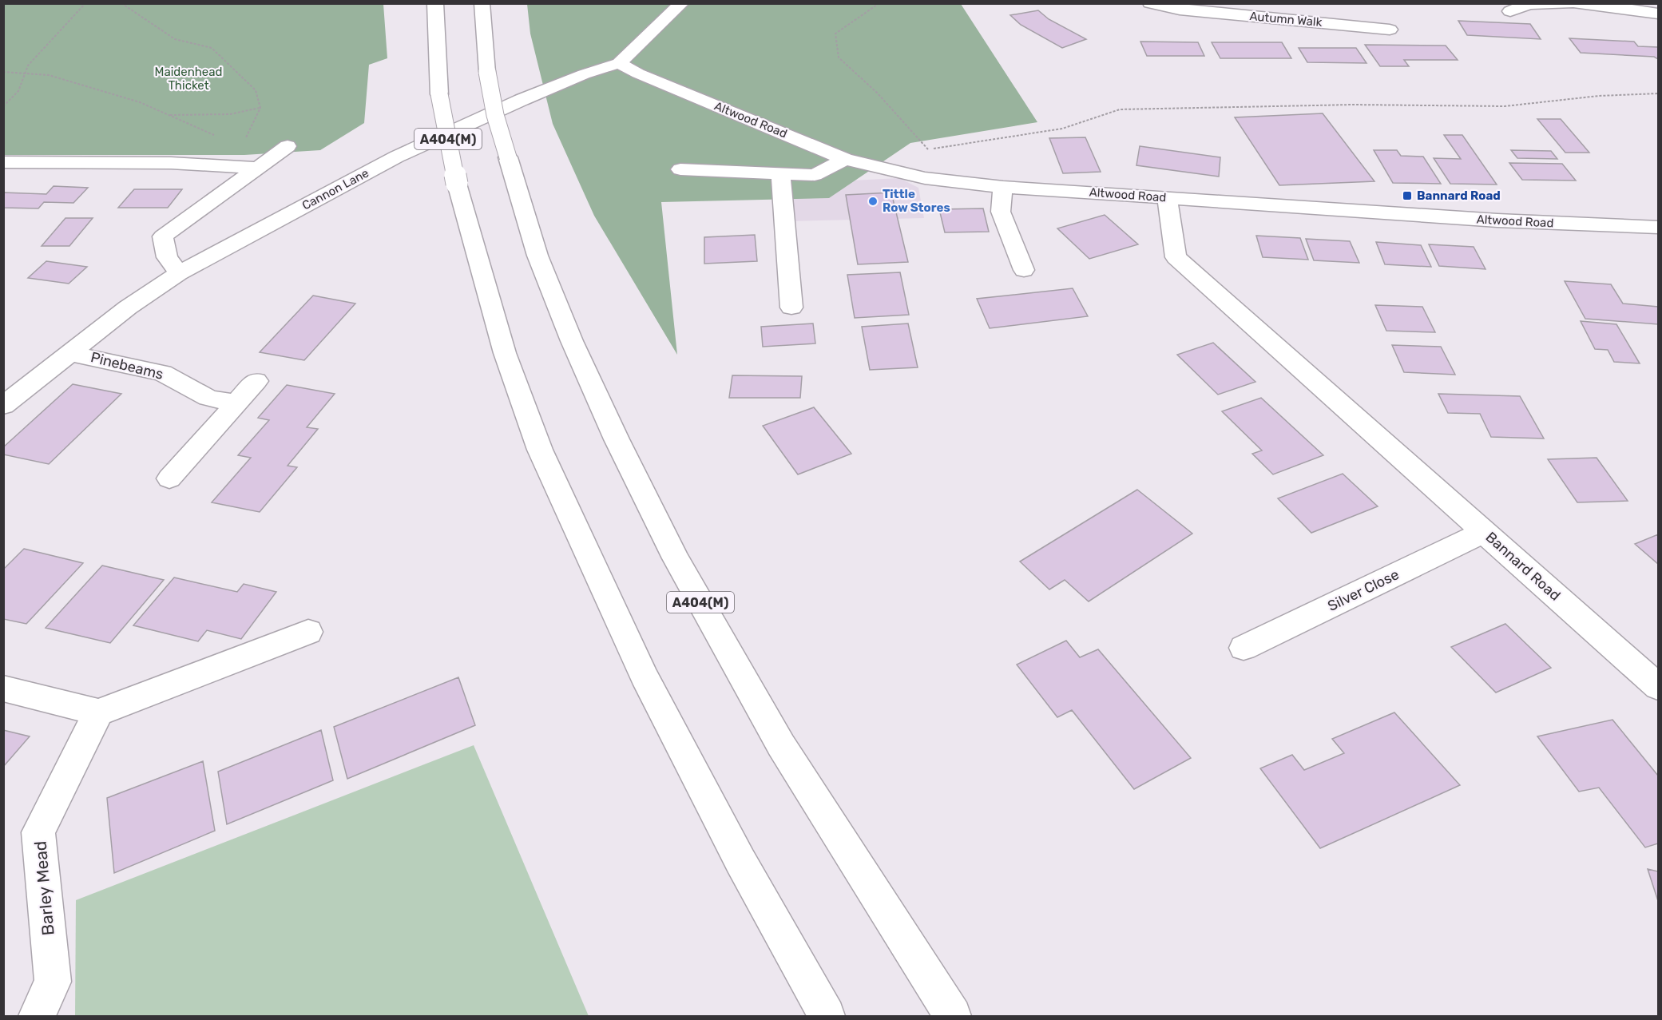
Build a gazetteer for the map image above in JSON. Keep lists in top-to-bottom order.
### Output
{
  "streets": {
    "main road": [
      "Autumn Walk",
      "Altwood Road",
      "A404(M)",
      "Cannon Lane",
      "Pinebeams",
      "Bannard Road",
      "Silver Close",
      "Barley Mead"
    ]
  },
  "crossings": [
    ["Altwood Road", "Cannon Lane"],
    ["Altwood Road", "Bannard Road"],
    ["Cannon Lane", "Pinebeams"],
    ["Bannard Road", "Silver Close"]
  ],
  "parks": ["Maidenhead Thicket"],
  "places": {
    "transit": ["Bannard Road"],
    "other": ["Tittle Row Stores"]
  }
}
